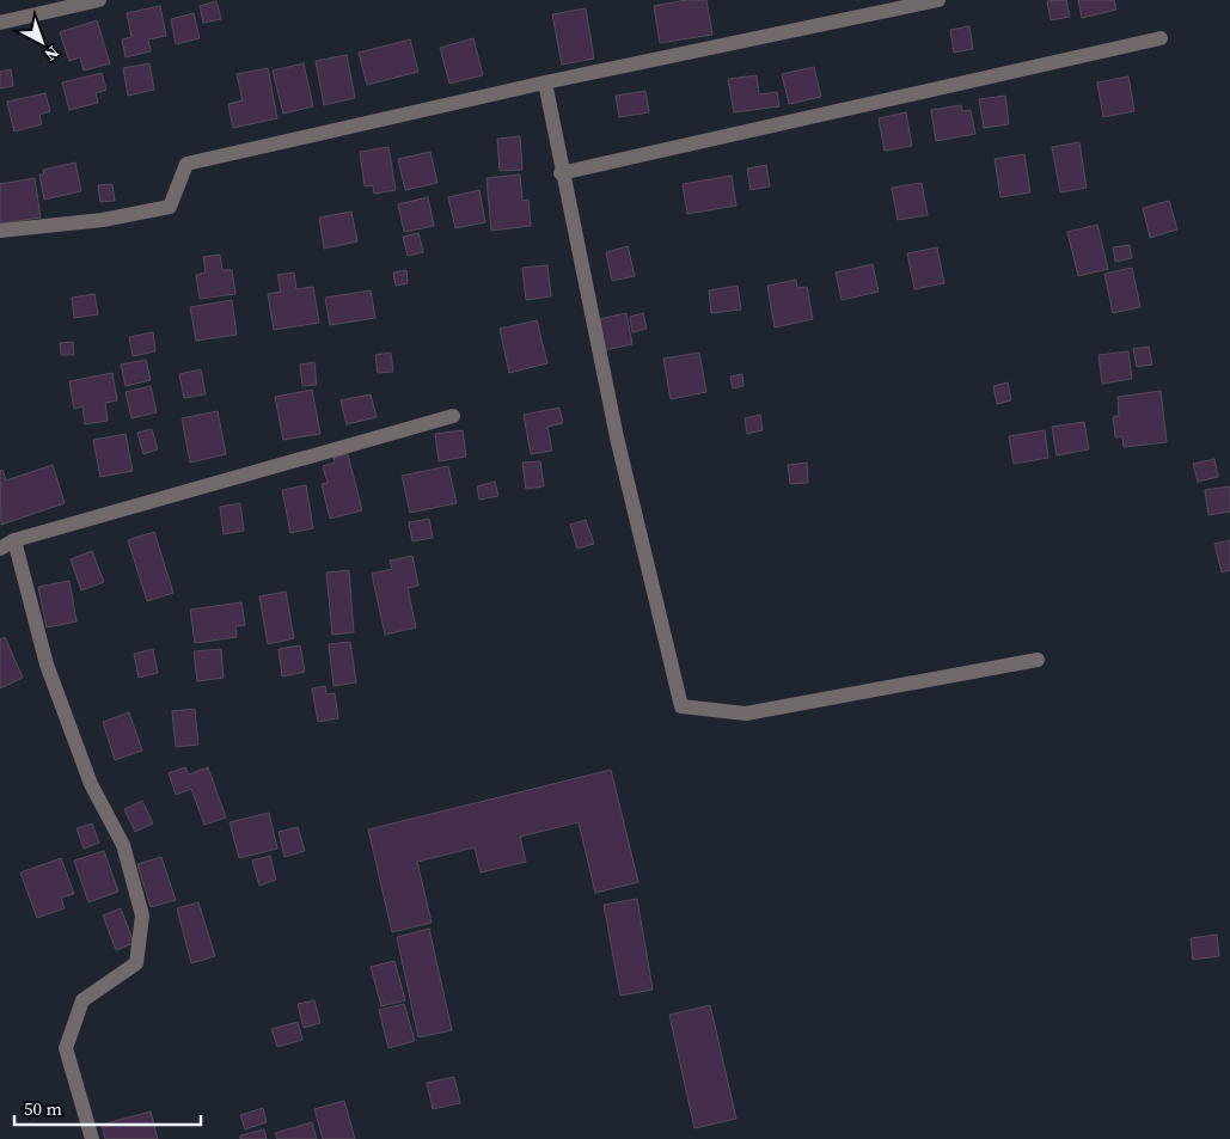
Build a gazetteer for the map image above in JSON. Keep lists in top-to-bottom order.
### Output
{
  "scale_bar": "50 m",
  "north": "bottom right"
}
